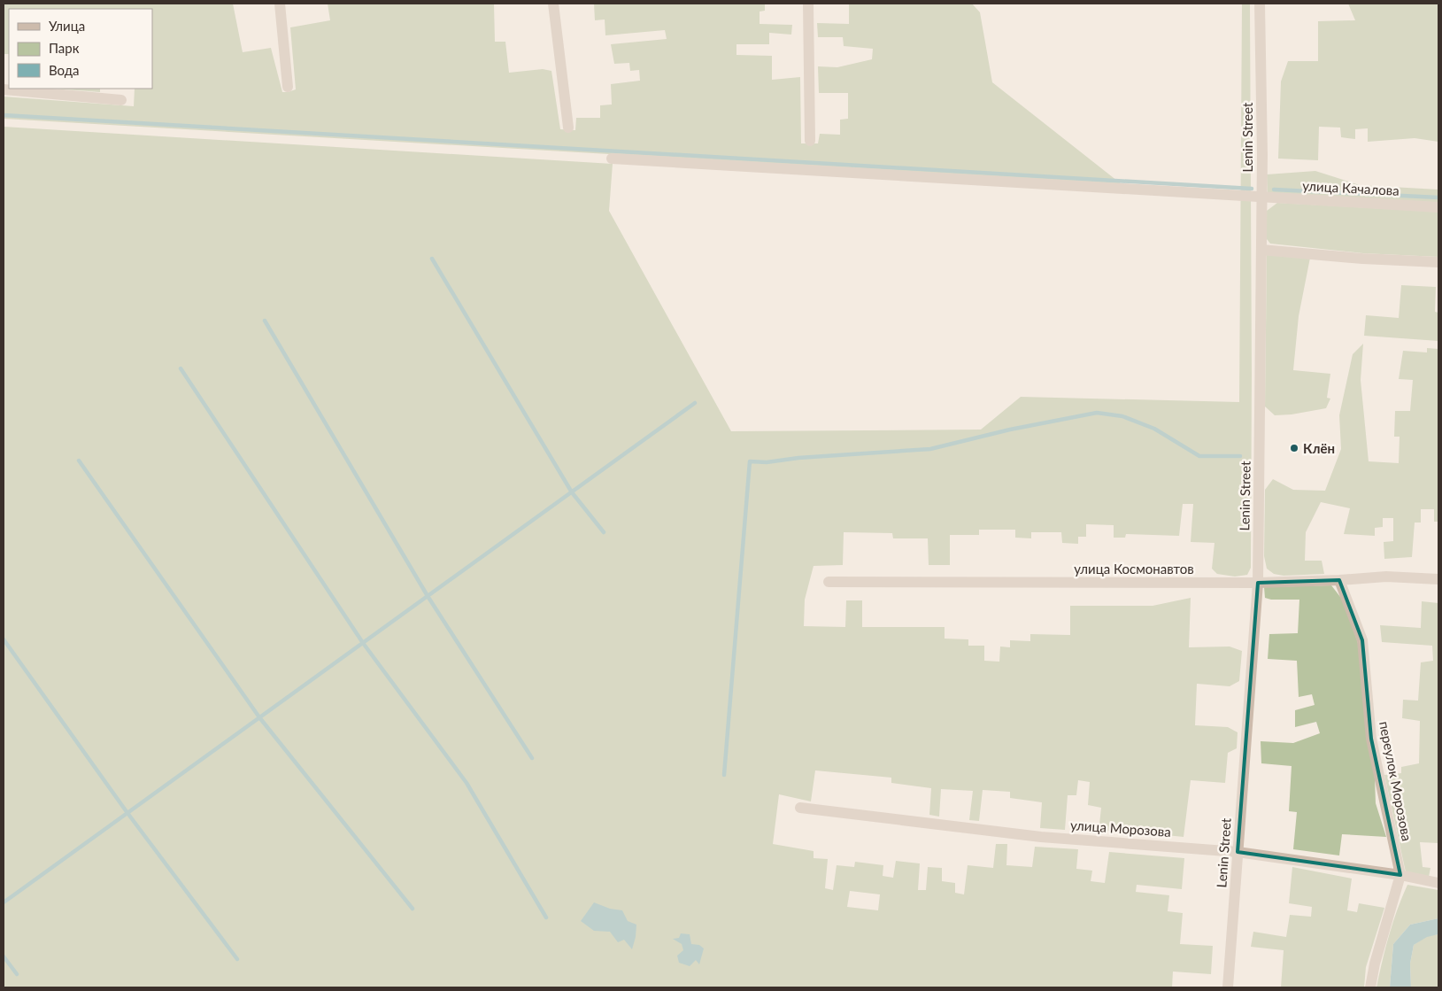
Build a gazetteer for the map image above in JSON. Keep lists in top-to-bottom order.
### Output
{
  "streets": {
    "street": [
      "Lenin Street",
      "улица Качалова",
      "улица Космонавтов",
      "переулок Морозова",
      "улица Морозова"
    ]
  },
  "crossings": [
    ["Lenin Street", "улица Качалова"],
    ["Lenin Street", "улица Космонавтов"],
    ["Lenin Street", "улица Морозова"],
    ["улица Космонавтов", "переулок Морозова"],
    ["переулок Морозова", "улица Морозова"]
  ],
  "places": ["Клён"],
  "legend": ["Улица", "Парк", "Вода"]
}
